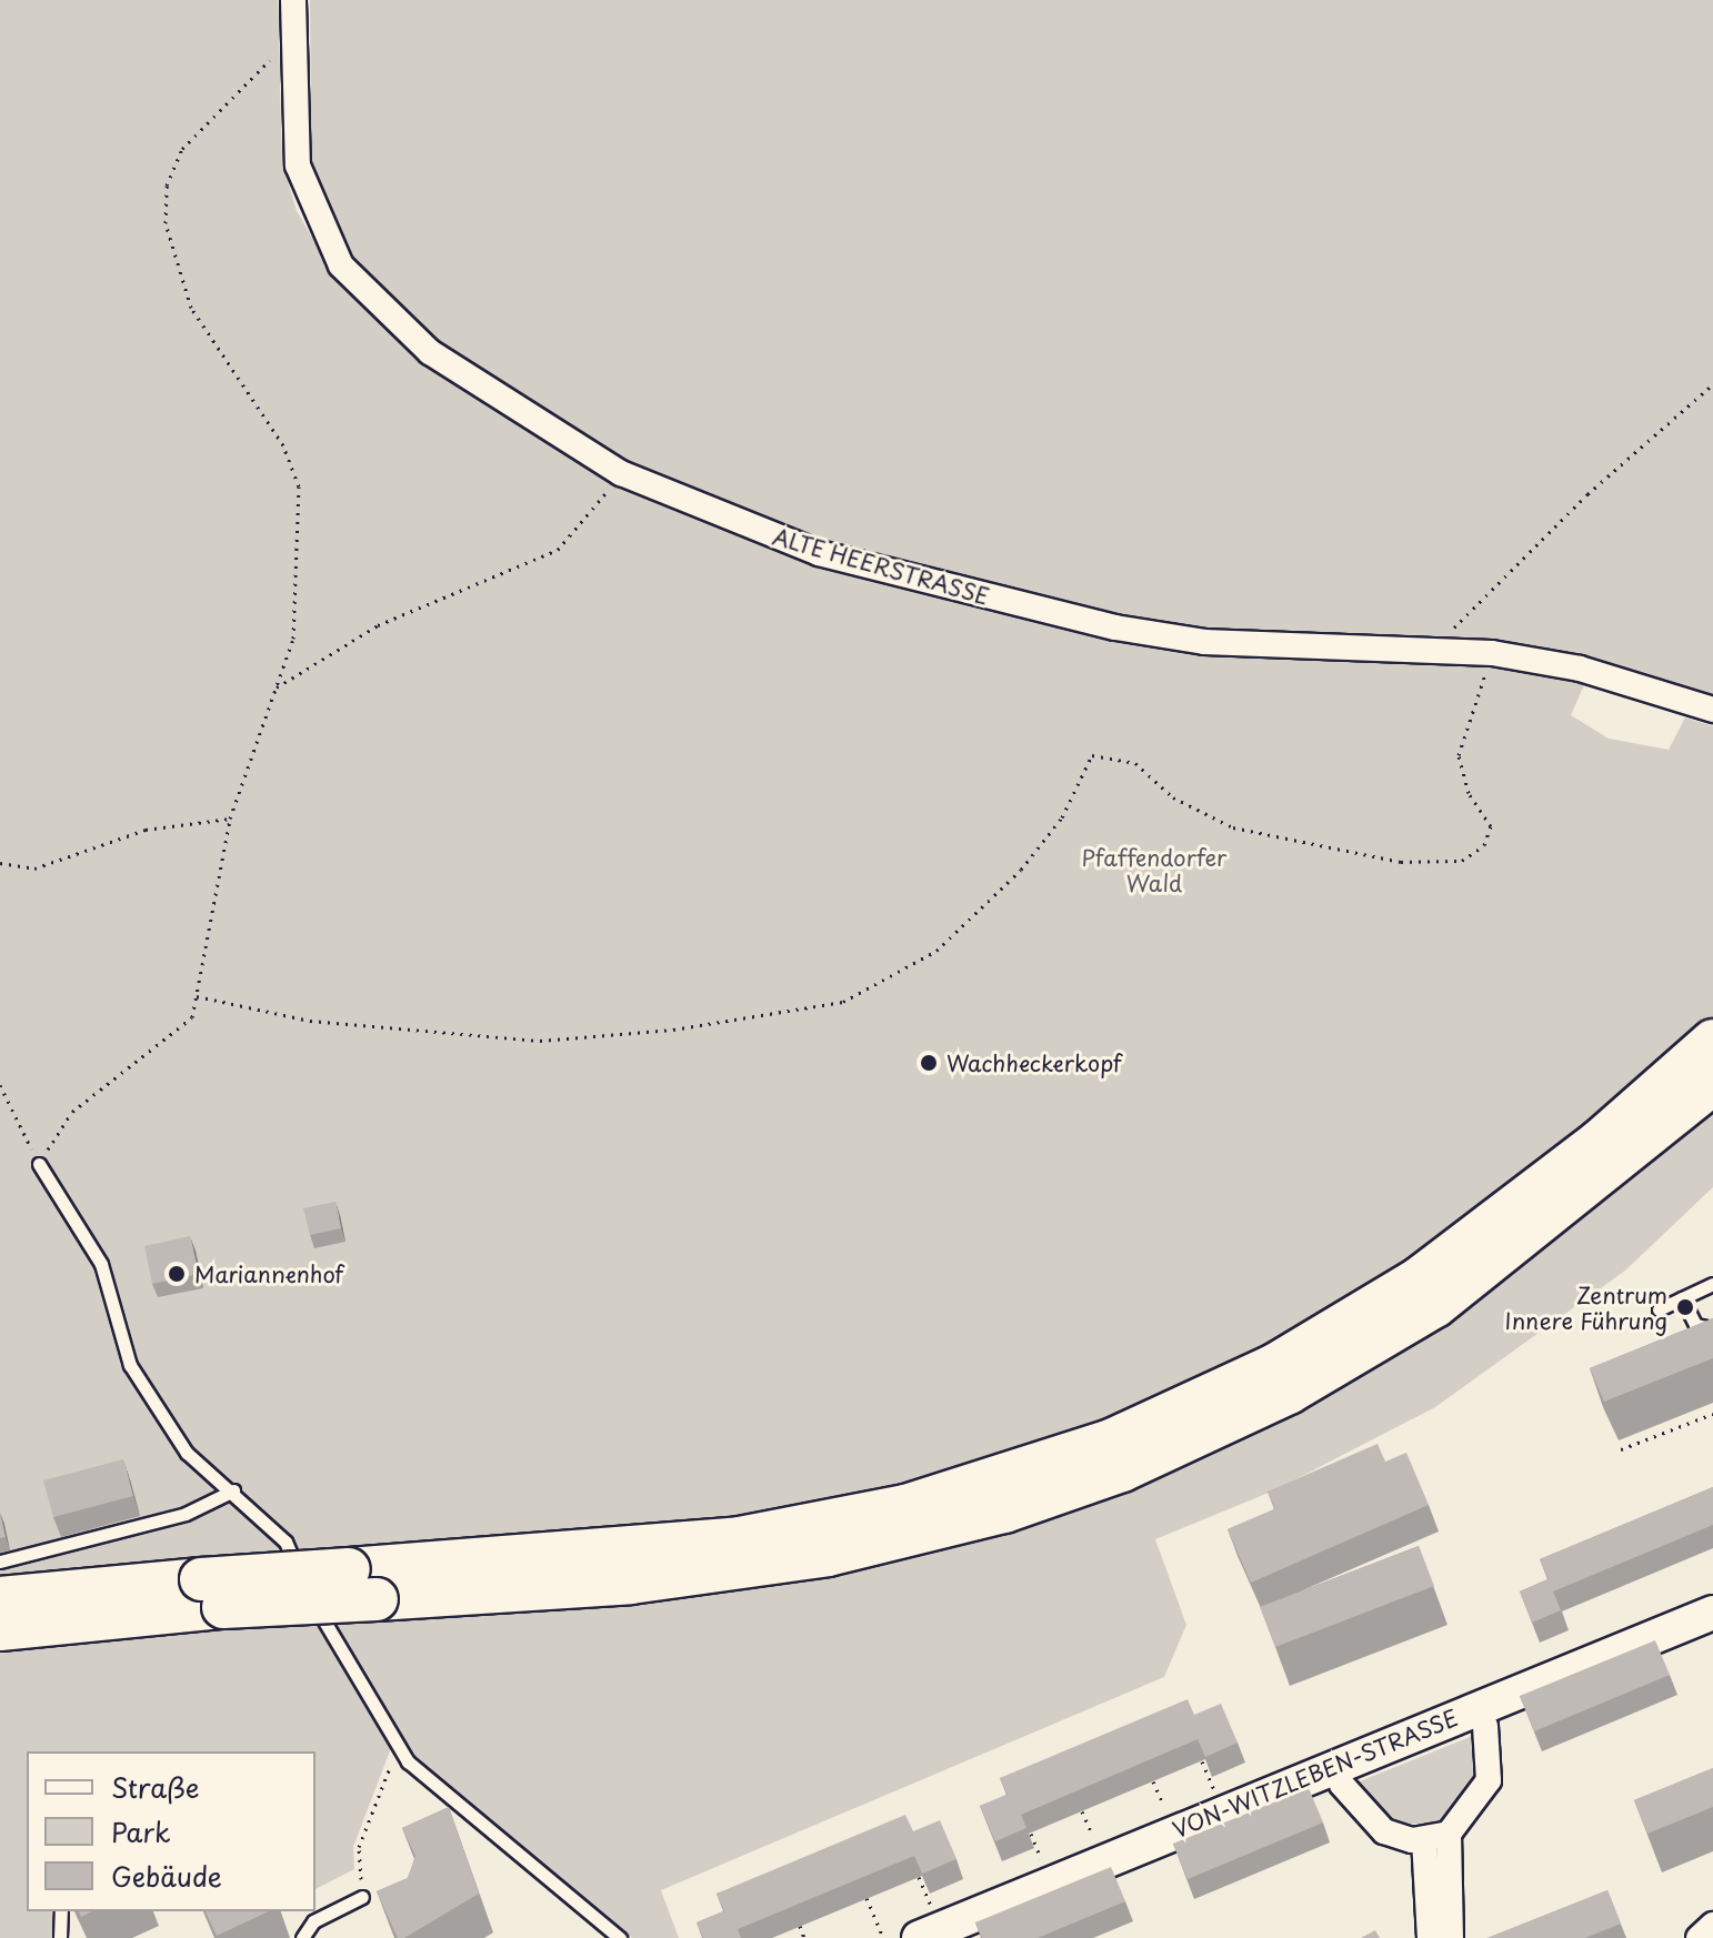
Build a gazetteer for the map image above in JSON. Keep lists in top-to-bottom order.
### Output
{
  "streets": {
    "street": ["ALTE HEERSTRASSE", "VON-WITZLEBEN-STRASSE"]
  },
  "parks": ["Pfaffendorfer Wald"],
  "places": ["Wachheckerkopf", "Mariannenhof", "Zentrum Innere Führung"],
  "legend": ["Straße", "Park", "Gebäude"]
}
